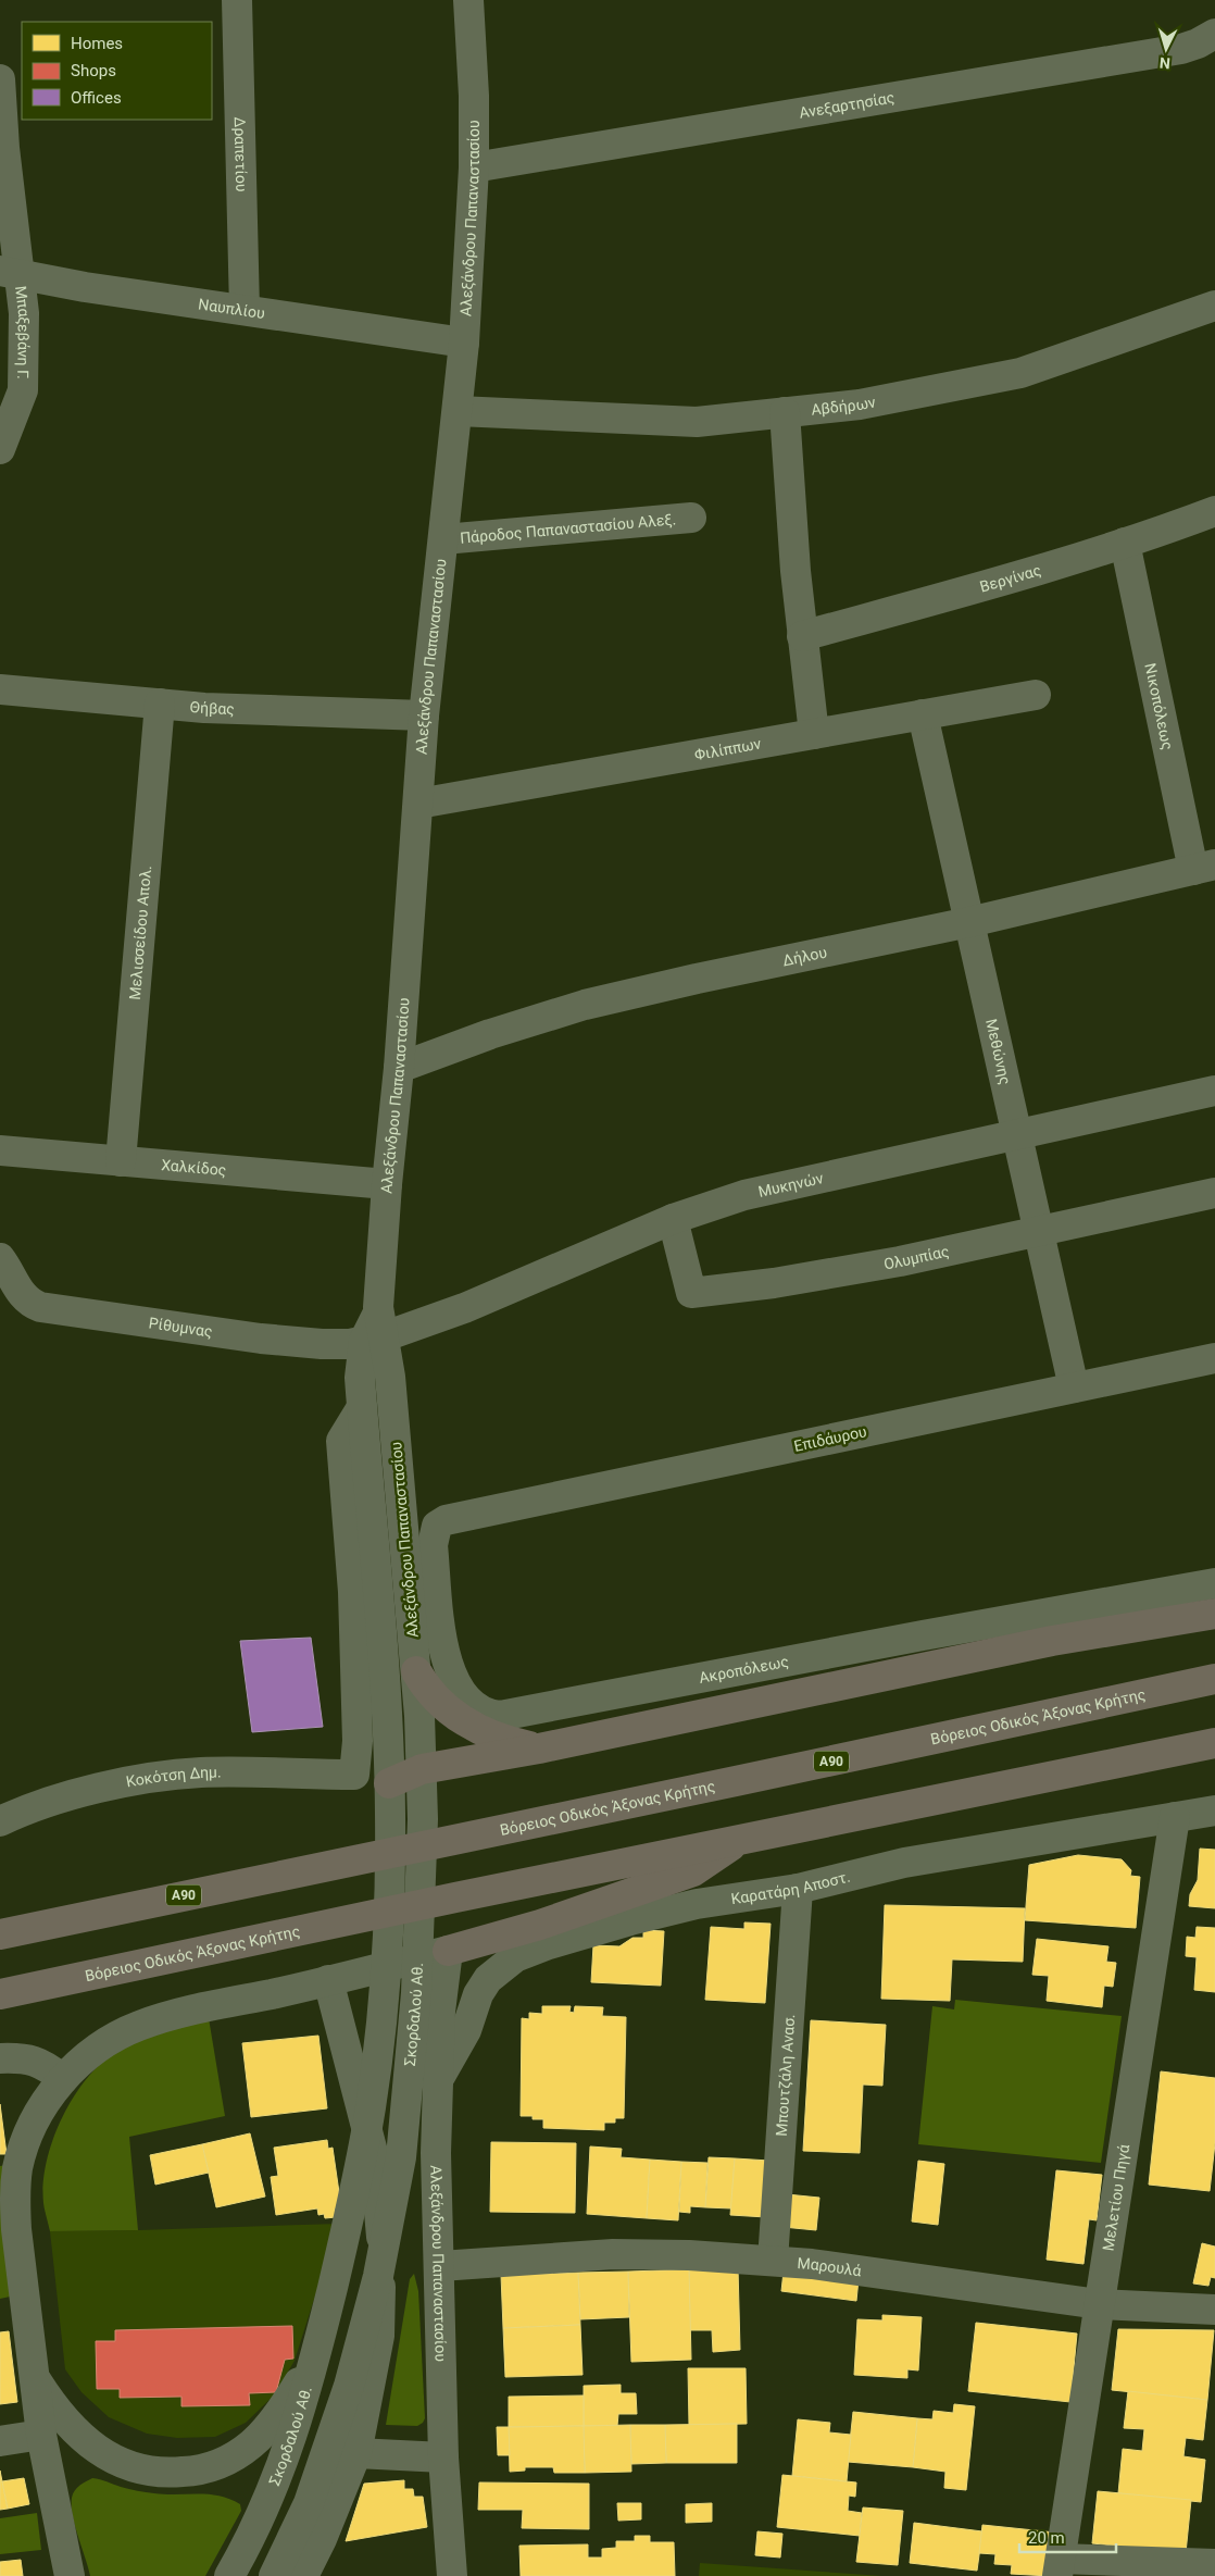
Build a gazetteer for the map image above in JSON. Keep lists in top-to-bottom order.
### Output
{
  "streets": {
    "highway": ["Βόρειος Οδικός Άξονας Κρήτης", "Α90"],
    "street": [
      "Ανεξαρτησίας",
      "Δραπετίου",
      "Αλεξάνδρου Παπαναστασίου",
      "Ναυπλίου",
      "Μπαξεβάνη Γ.",
      "Αβδήρων",
      "Πάροδος Παπαναστασίου Αλεξ.",
      "Βεργίνας",
      "Νικοπόλεως",
      "Θήβας",
      "Φιλίππων",
      "Μελισσείδου Απολ.",
      "Δήλου",
      "Μεθώνης",
      "Χαλκίδος",
      "Μυκηνών",
      "Ολυμπίας",
      "Ρίθυμνας",
      "Επιδάυρου",
      "Ακροπόλεως",
      "Κοκότση Δημ.",
      "Καρατάρη Αποστ.",
      "Σκορδαλού Αθ.",
      "Μπουτζάλη Ανασ.",
      "Μελετίου Πηγά",
      "Μαρουλά"
    ]
  },
  "crossings": [
    ["Ανεξαρτησίας", "Αλεξάνδρου Παπαναστασίου"],
    ["Δραπετίου", "Ναυπλίου"],
    ["Αλεξάνδρου Παπαναστασίου", "Ναυπλίου"],
    ["Αλεξάνδρου Παπαναστασίου", "Αβδήρων"],
    ["Αλεξάνδρου Παπαναστασίου", "Πάροδος Παπαναστασίου Αλεξ."],
    ["Αλεξάνδρου Παπαναστασίου", "Θήβας"],
    ["Αλεξάνδρου Παπαναστασίου", "Φιλίππων"],
    ["Αλεξάνδρου Παπαναστασίου", "Δήλου"],
    ["Αλεξάνδρου Παπαναστασίου", "Χαλκίδος"],
    ["Αλεξάνδρου Παπαναστασίου", "Μυκηνών"],
    ["Αλεξάνδρου Παπαναστασίου", "Ρίθυμνας"],
    ["Αλεξάνδρου Παπαναστασίου", "Κοκότση Δημ."],
    ["Αλεξάνδρου Παπαναστασίου", "Καρατάρη Αποστ."],
    ["Αλεξάνδρου Παπαναστασίου", "Σκορδαλού Αθ."],
    ["Αλεξάνδρου Παπαναστασίου", "Μαρουλά"],
    ["Ναυπλίου", "Μπαξεβάνη Γ."],
    ["Βεργίνας", "Νικοπόλεως"],
    ["Νικοπόλεως", "Δήλου"],
    ["Θήβας", "Μελισσείδου Απολ."],
    ["Φιλίππων", "Μεθώνης"],
    ["Μελισσείδου Απολ.", "Χαλκίδος"],
    ["Δήλου", "Μεθώνης"],
    ["Μεθώνης", "Μυκηνών"],
    ["Μεθώνης", "Ολυμπίας"],
    ["Μεθώνης", "Επιδάυρου"],
    ["Μυκηνών", "Ολυμπίας"],
    ["Μυκηνών", "Ρίθυμνας"],
    ["Επιδάυρου", "Ακροπόλεως"],
    ["Καρατάρη Αποστ.", "Μπουτζάλη Ανασ."],
    ["Καρατάρη Αποστ.", "Μελετίου Πηγά"],
    ["Μπουτζάλη Ανασ.", "Μαρουλά"],
    ["Μελετίου Πηγά", "Μαρουλά"]
  ],
  "legend": ["Homes", "Shops", "Offices"],
  "scale_bar": "20 m",
  "north": "bottom"
}
